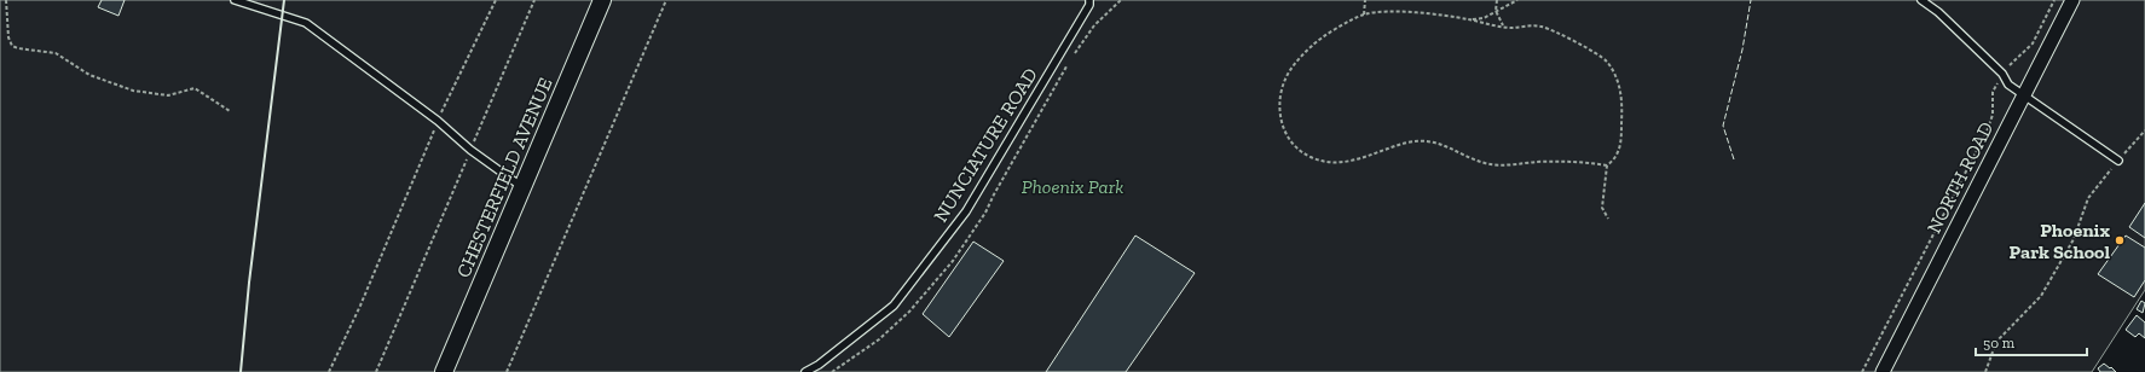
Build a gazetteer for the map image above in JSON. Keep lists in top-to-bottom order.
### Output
{
  "streets": {
    "street": ["CHESTERFIELD AVENUE", "NORTH ROAD"],
    "lane": ["NUNCIATURE ROAD"]
  },
  "parks": ["Phoenix Park"],
  "places": ["Phoenix Park School"],
  "scale_bar": "50 m"
}
